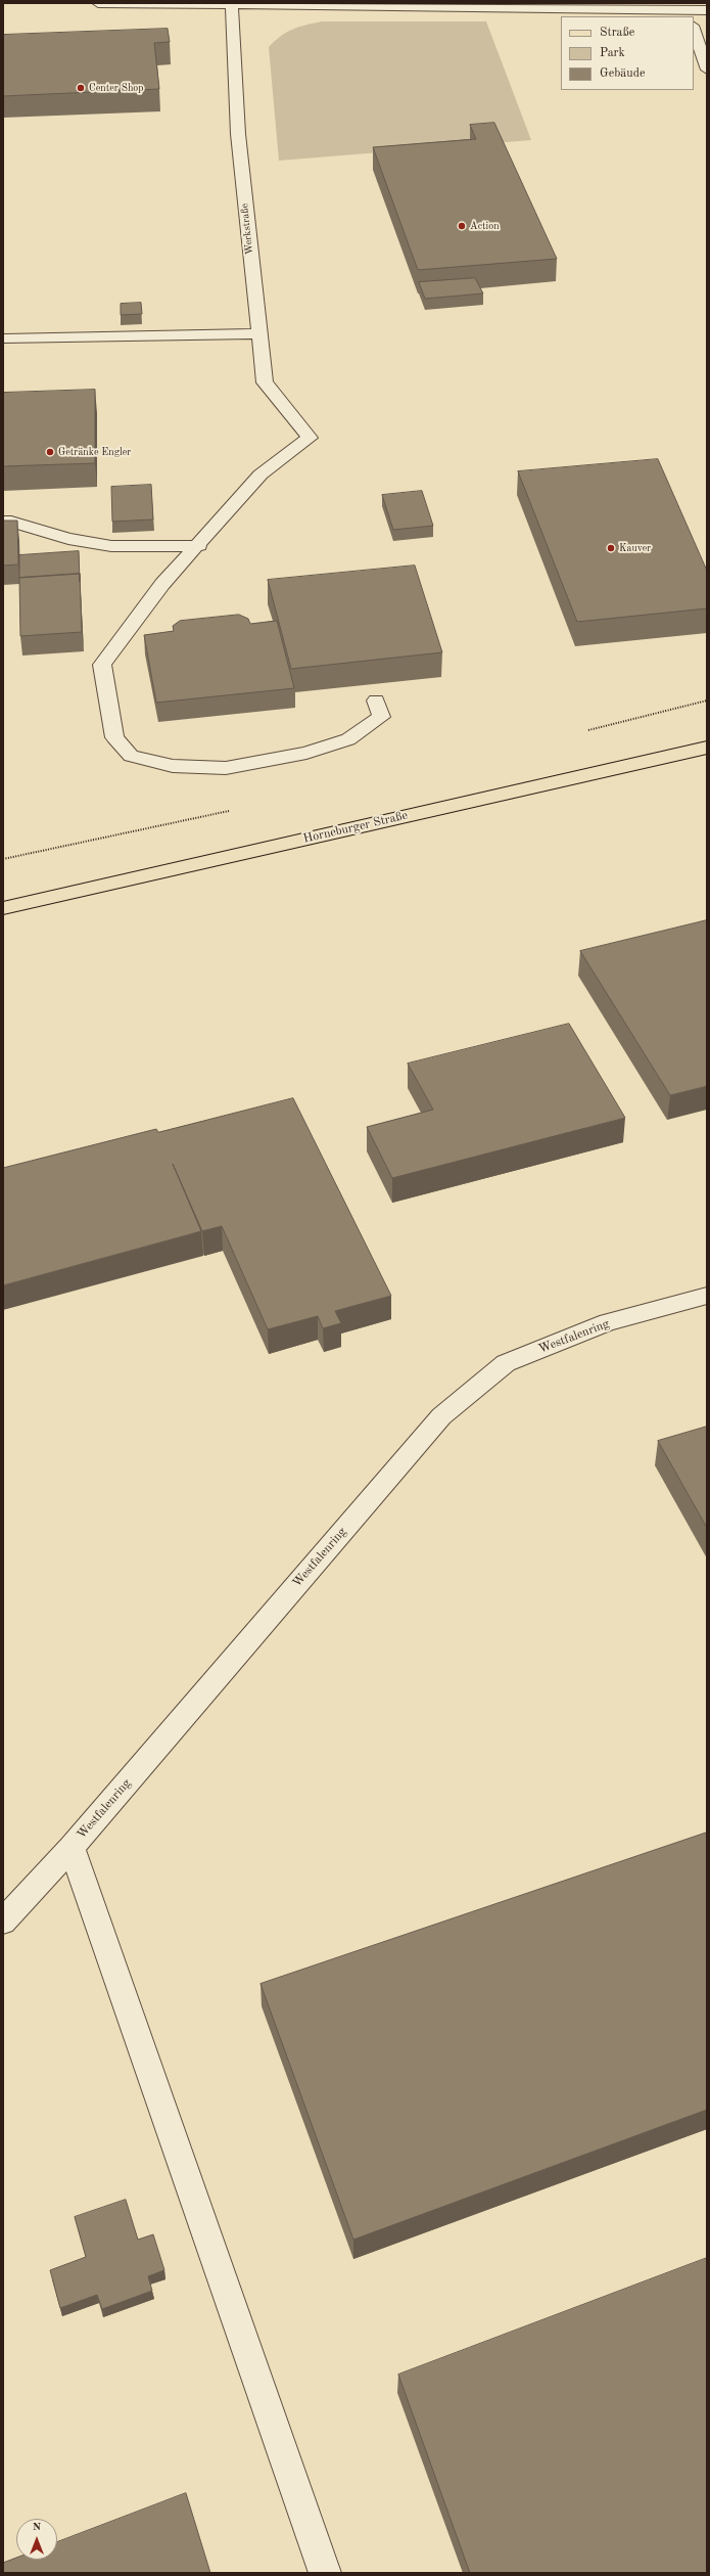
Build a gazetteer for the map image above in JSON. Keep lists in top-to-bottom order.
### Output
{
  "streets": {
    "main road": ["Horneburger Straße"],
    "street": ["Werkstraße", "Westfalenring"]
  },
  "places": [
    "Center Shop",
    "Action",
    "Getränke Engler",
    "Kauver"
  ],
  "legend": ["Straße", "Park", "Gebäude"],
  "north": "top"
}
